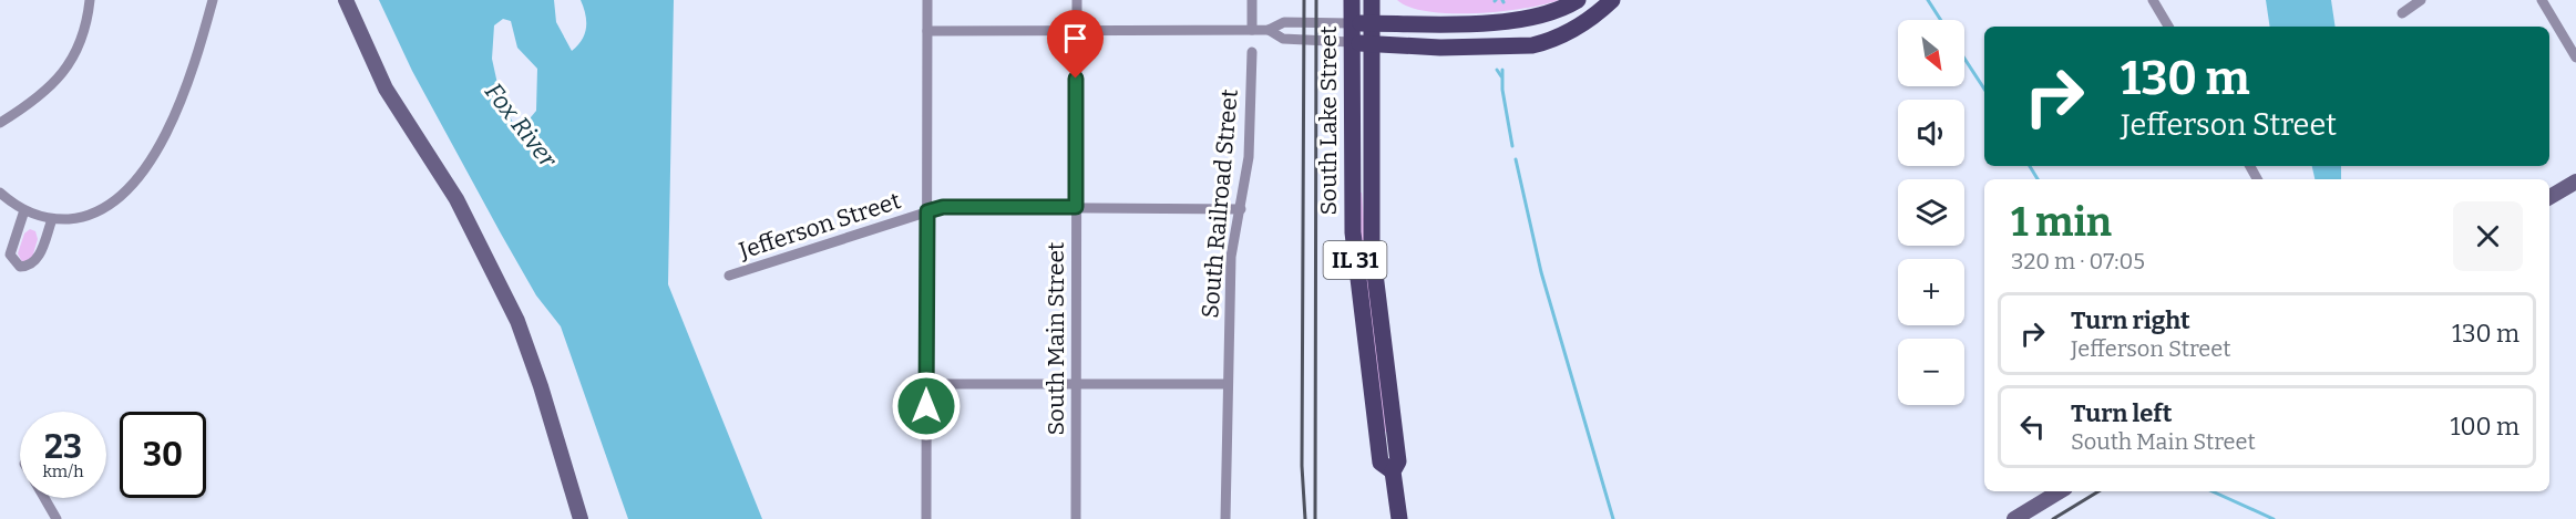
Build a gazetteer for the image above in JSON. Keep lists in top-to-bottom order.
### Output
{
  "streets": {
    "main road": ["South Lake Street", "IL 31"],
    "street": ["South Railroad Street", "Jefferson Street", "South Main Street"]
  },
  "crossings": [
    ["South Railroad Street", "Jefferson Street"],
    ["Jefferson Street", "South Main Street"]
  ],
  "water": ["Fox River"],
  "north": "bottom right",
  "page": {
    "map_buttons": ["+", "−"],
    "turn": ["130 m", "Jefferson Street"],
    "heading": ["1 min", "320 m · 07:05"],
    "list": [
      {
        "name": "Turn right",
        "note": "Jefferson Street",
        "value": "130 m"
      },
      {
        "name": "Turn left",
        "note": "South Main Street",
        "value": "100 m"
      }
    ],
    "speed": "23 km/h",
    "limit": "30"
  }
}
